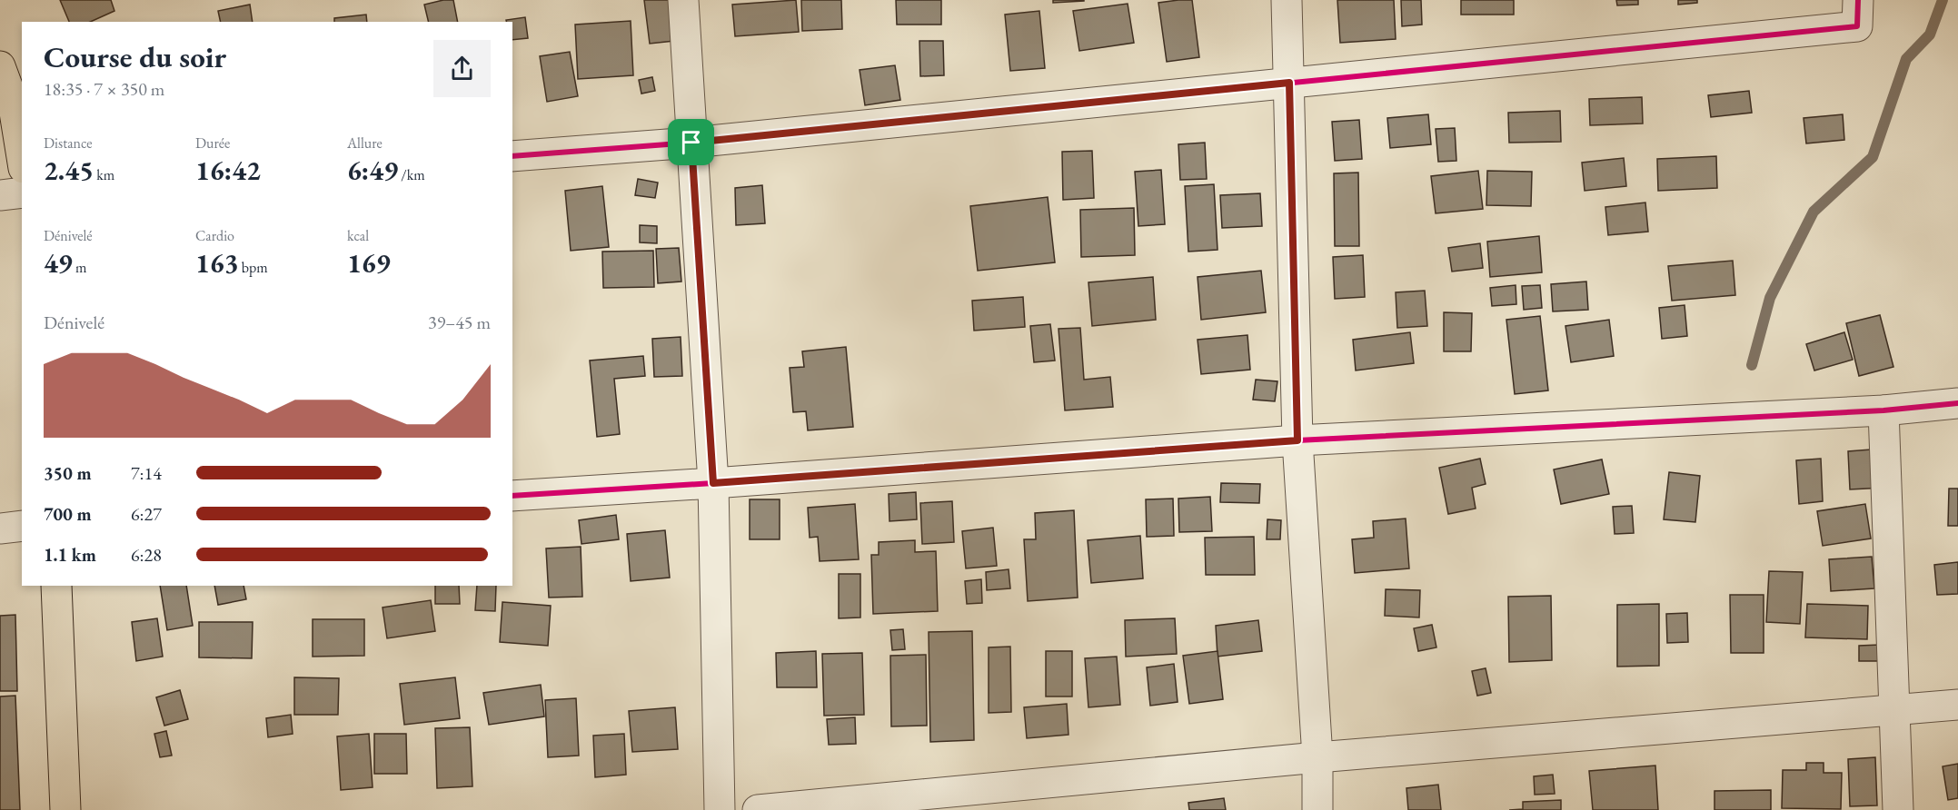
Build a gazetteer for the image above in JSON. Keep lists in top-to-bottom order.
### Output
{
  "page": {
    "heading": ["Course du soir", "18:35 · 7 × 350 m"],
    "stats": [
      ["Distance", "2.45 km"],
      ["Durée", "16:42"],
      ["Allure", "6:49 /km"],
      ["Dénivelé", "49 m"],
      ["Cardio", "163 bpm"],
      ["kcal", "169"]
    ],
    "chart": ["Dénivelé", "39–45 m"],
    "list": [
      {
        "name": "350 m",
        "note": "7:14"
      },
      {
        "name": "700 m",
        "note": "6:27"
      },
      {
        "name": "1.1 km",
        "note": "6:28"
      }
    ]
  }
}
